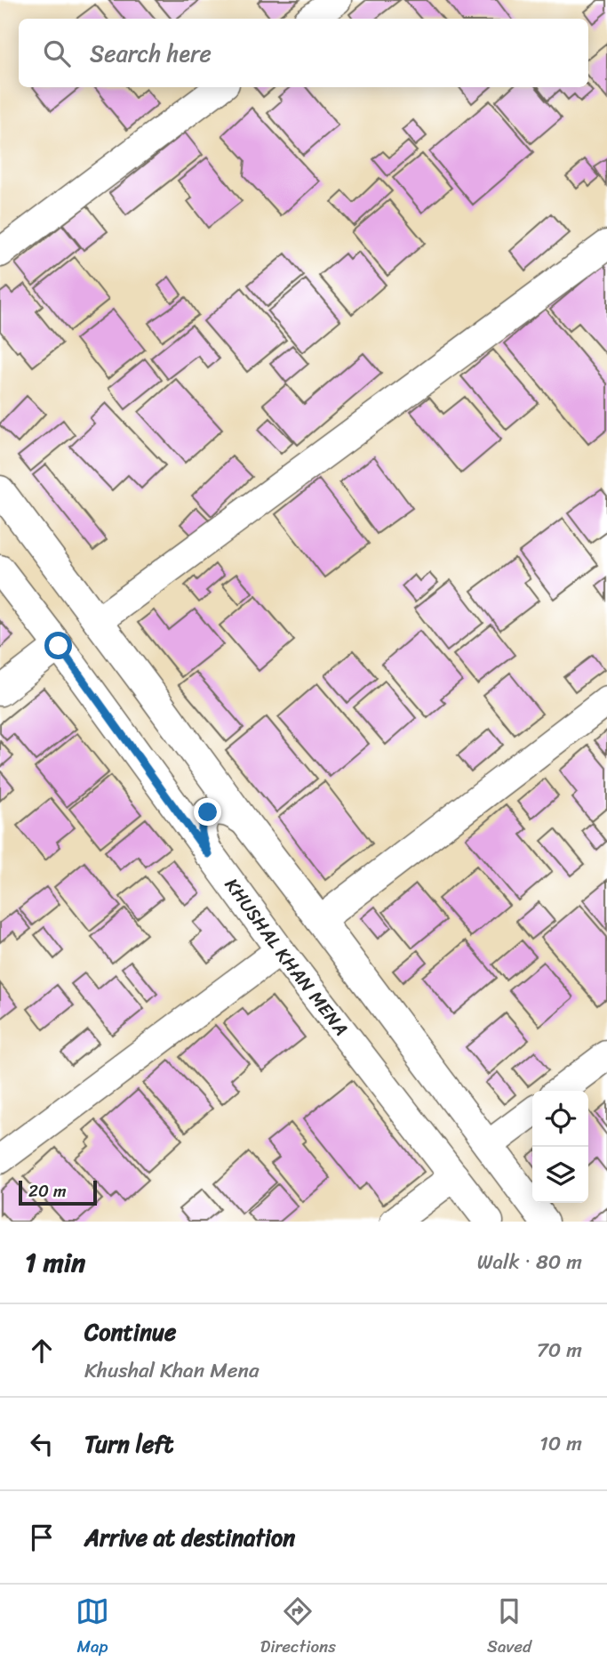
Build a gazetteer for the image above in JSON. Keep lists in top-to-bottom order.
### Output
{
  "streets": {
    "street": ["KHUSHAL KHAN MENA"]
  },
  "scale_bar": "20 m",
  "page": {
    "search": "Search here",
    "scale": "20 m",
    "heading": ["1 min", "Walk · 80 m"],
    "list": [
      ["Continue", "Khushal Khan Mena", "70 m"],
      ["Turn left", "10 m"],
      "Arrive at destination"
    ],
    "nav": ["Map", "Directions", "Saved"]
  }
}
